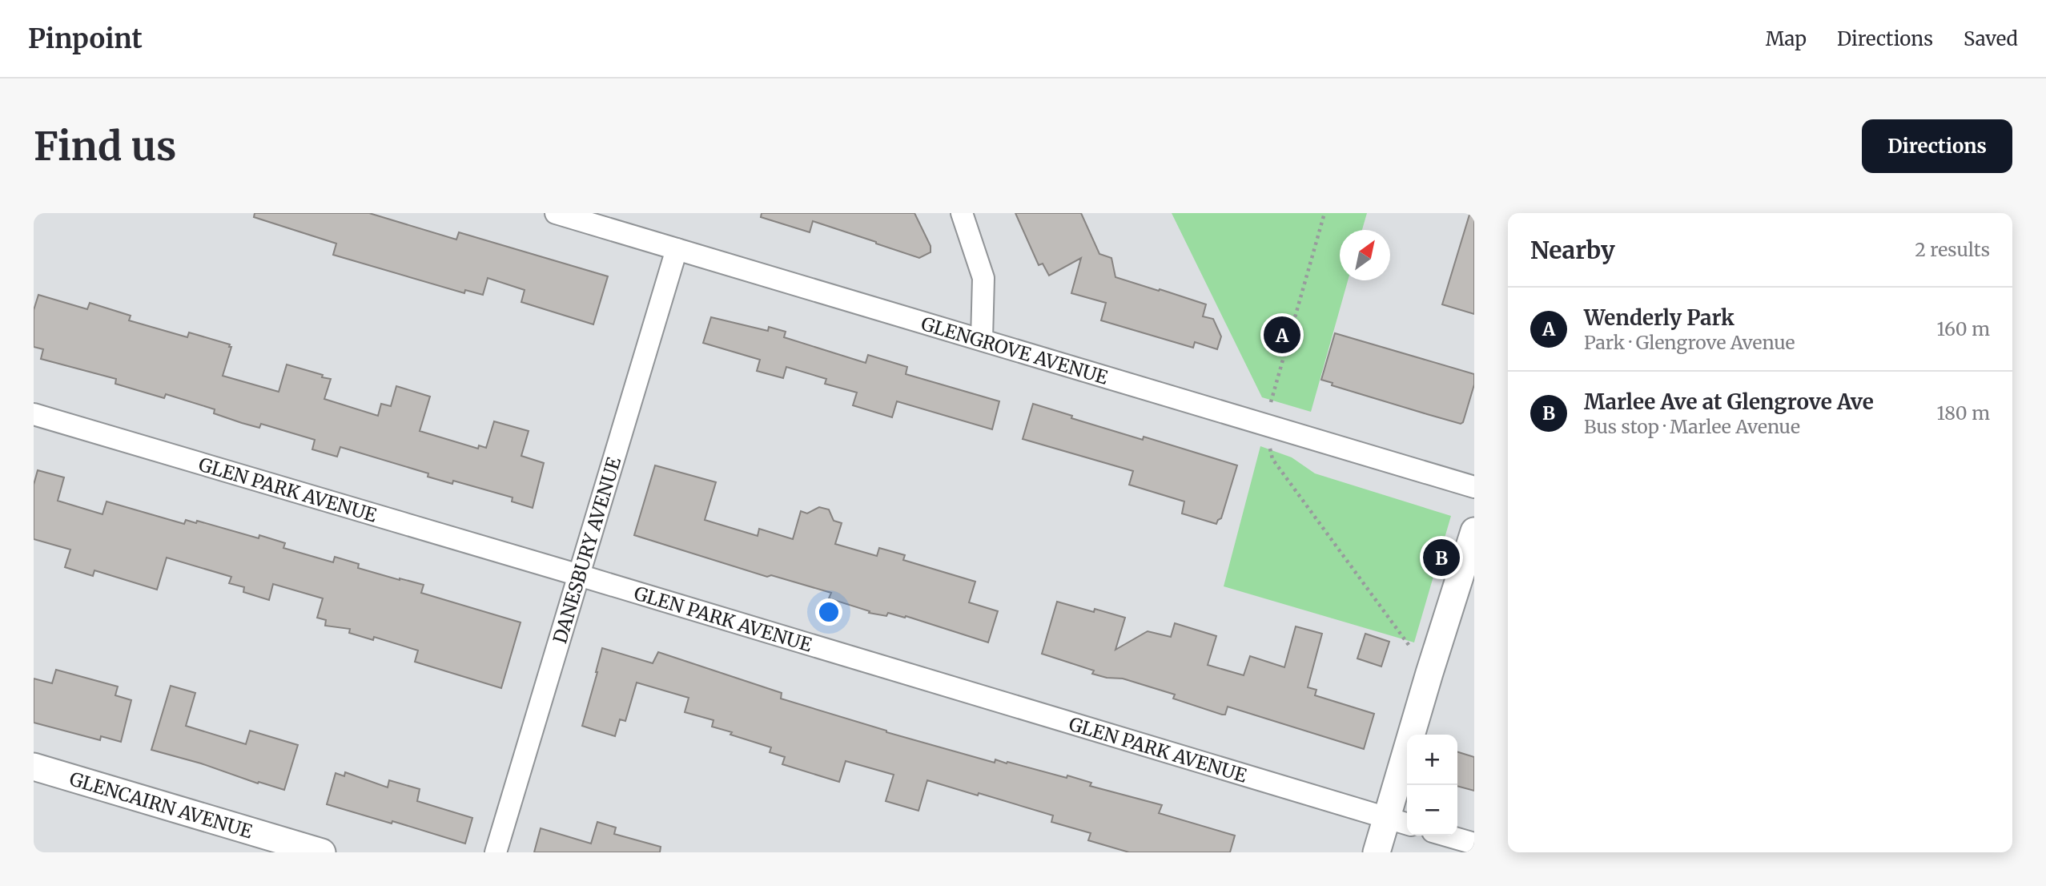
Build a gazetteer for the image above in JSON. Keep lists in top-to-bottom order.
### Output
{
  "streets": {
    "street": [
      "GLENGROVE AVENUE",
      "GLEN PARK AVENUE",
      "DANESBURY AVENUE",
      "GLENCAIRN AVENUE"
    ]
  },
  "crossings": [
    ["GLENGROVE AVENUE", "DANESBURY AVENUE"],
    ["GLEN PARK AVENUE", "DANESBURY AVENUE"]
  ],
  "north": "top right",
  "page": {
    "header": "Pinpoint",
    "nav": ["Map", "Directions", "Saved"],
    "buttons": "Directions",
    "title": "Find us",
    "heading": ["Nearby", "2 results"],
    "list": [
      {
        "mark": "A",
        "name": "Wenderly Park",
        "note": "Park · Glengrove Avenue",
        "value": "160 m"
      },
      {
        "mark": "B",
        "name": "Marlee Ave at Glengrove Ave",
        "note": "Bus stop · Marlee Avenue",
        "value": "180 m"
      }
    ],
    "pins": ["A", "B"],
    "map_buttons": ["+", "−"]
  }
}
